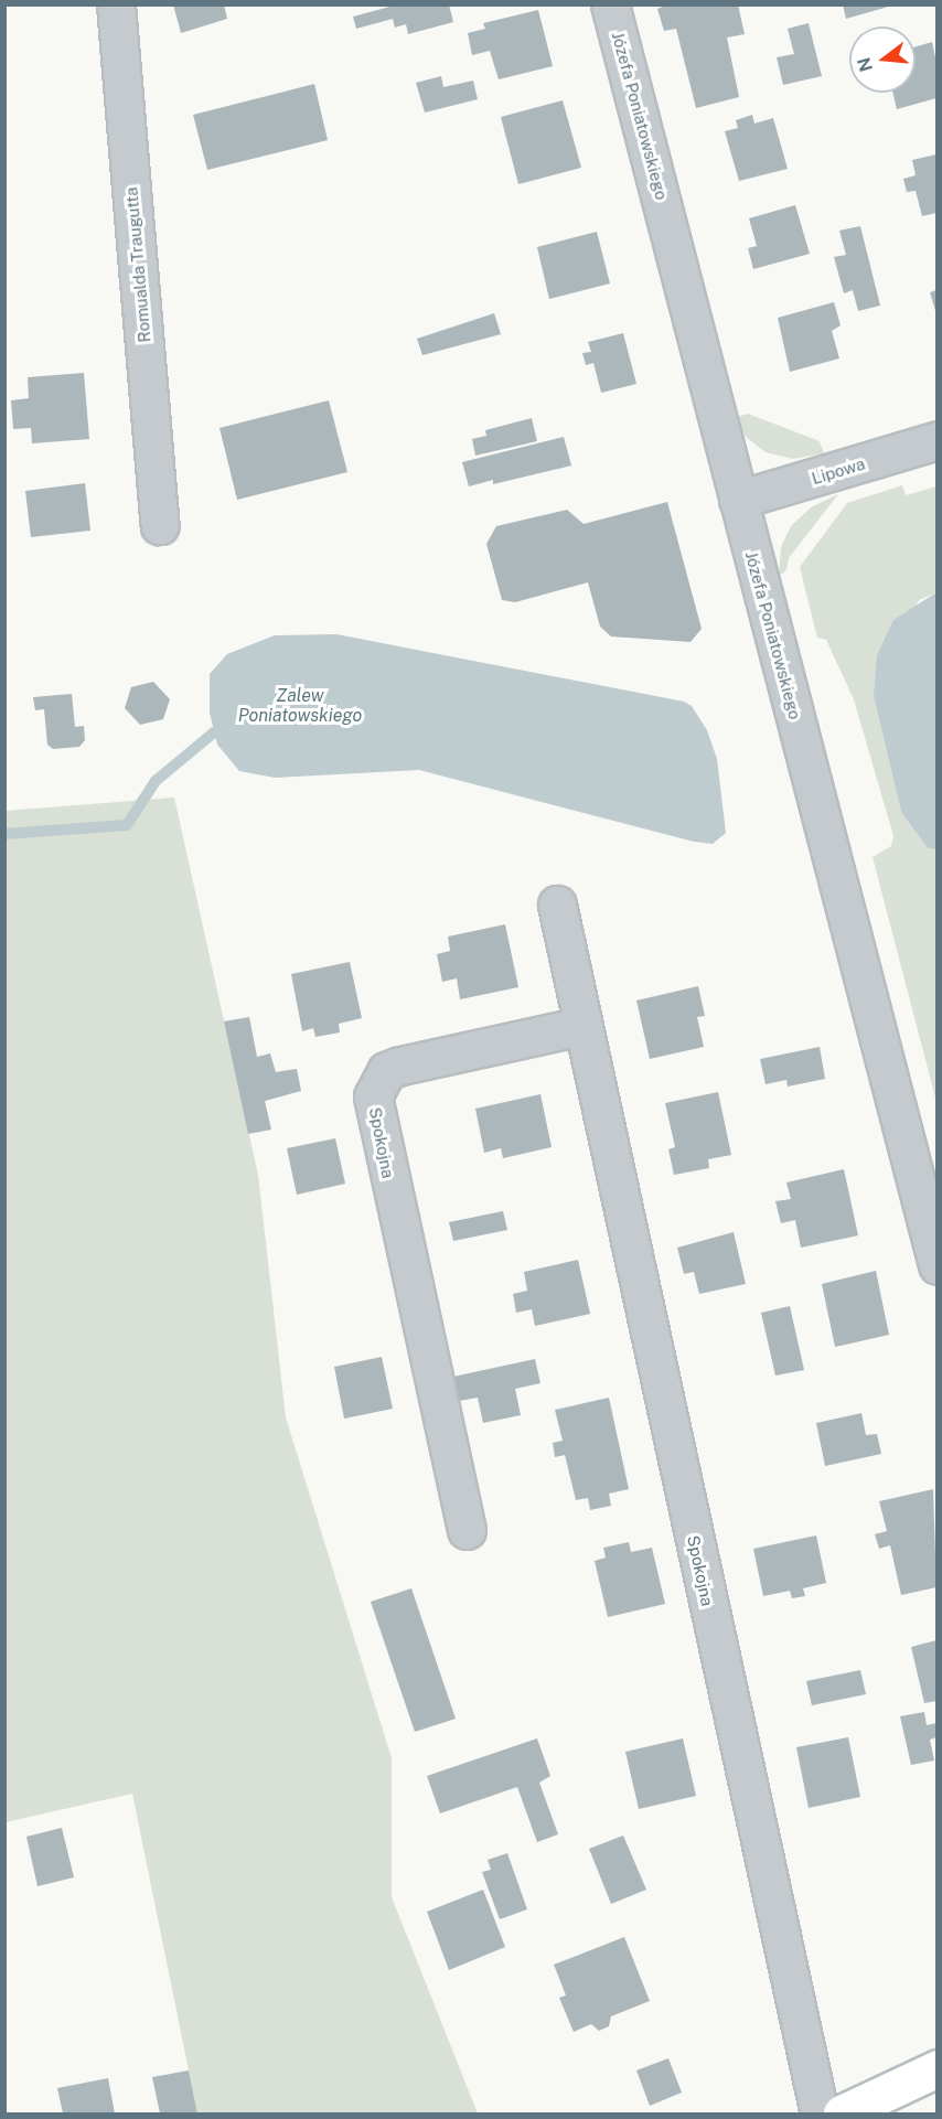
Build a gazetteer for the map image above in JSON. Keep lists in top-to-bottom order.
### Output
{
  "streets": {
    "street": [
      "Józefa Poniatowskiego",
      "Romualda Traugutta",
      "Lipowa",
      "Spokojna"
    ]
  },
  "crossings": [
    ["Józefa Poniatowskiego", "Lipowa"]
  ],
  "water": ["Zalew Poniatowskiego"],
  "north": "left"
}
